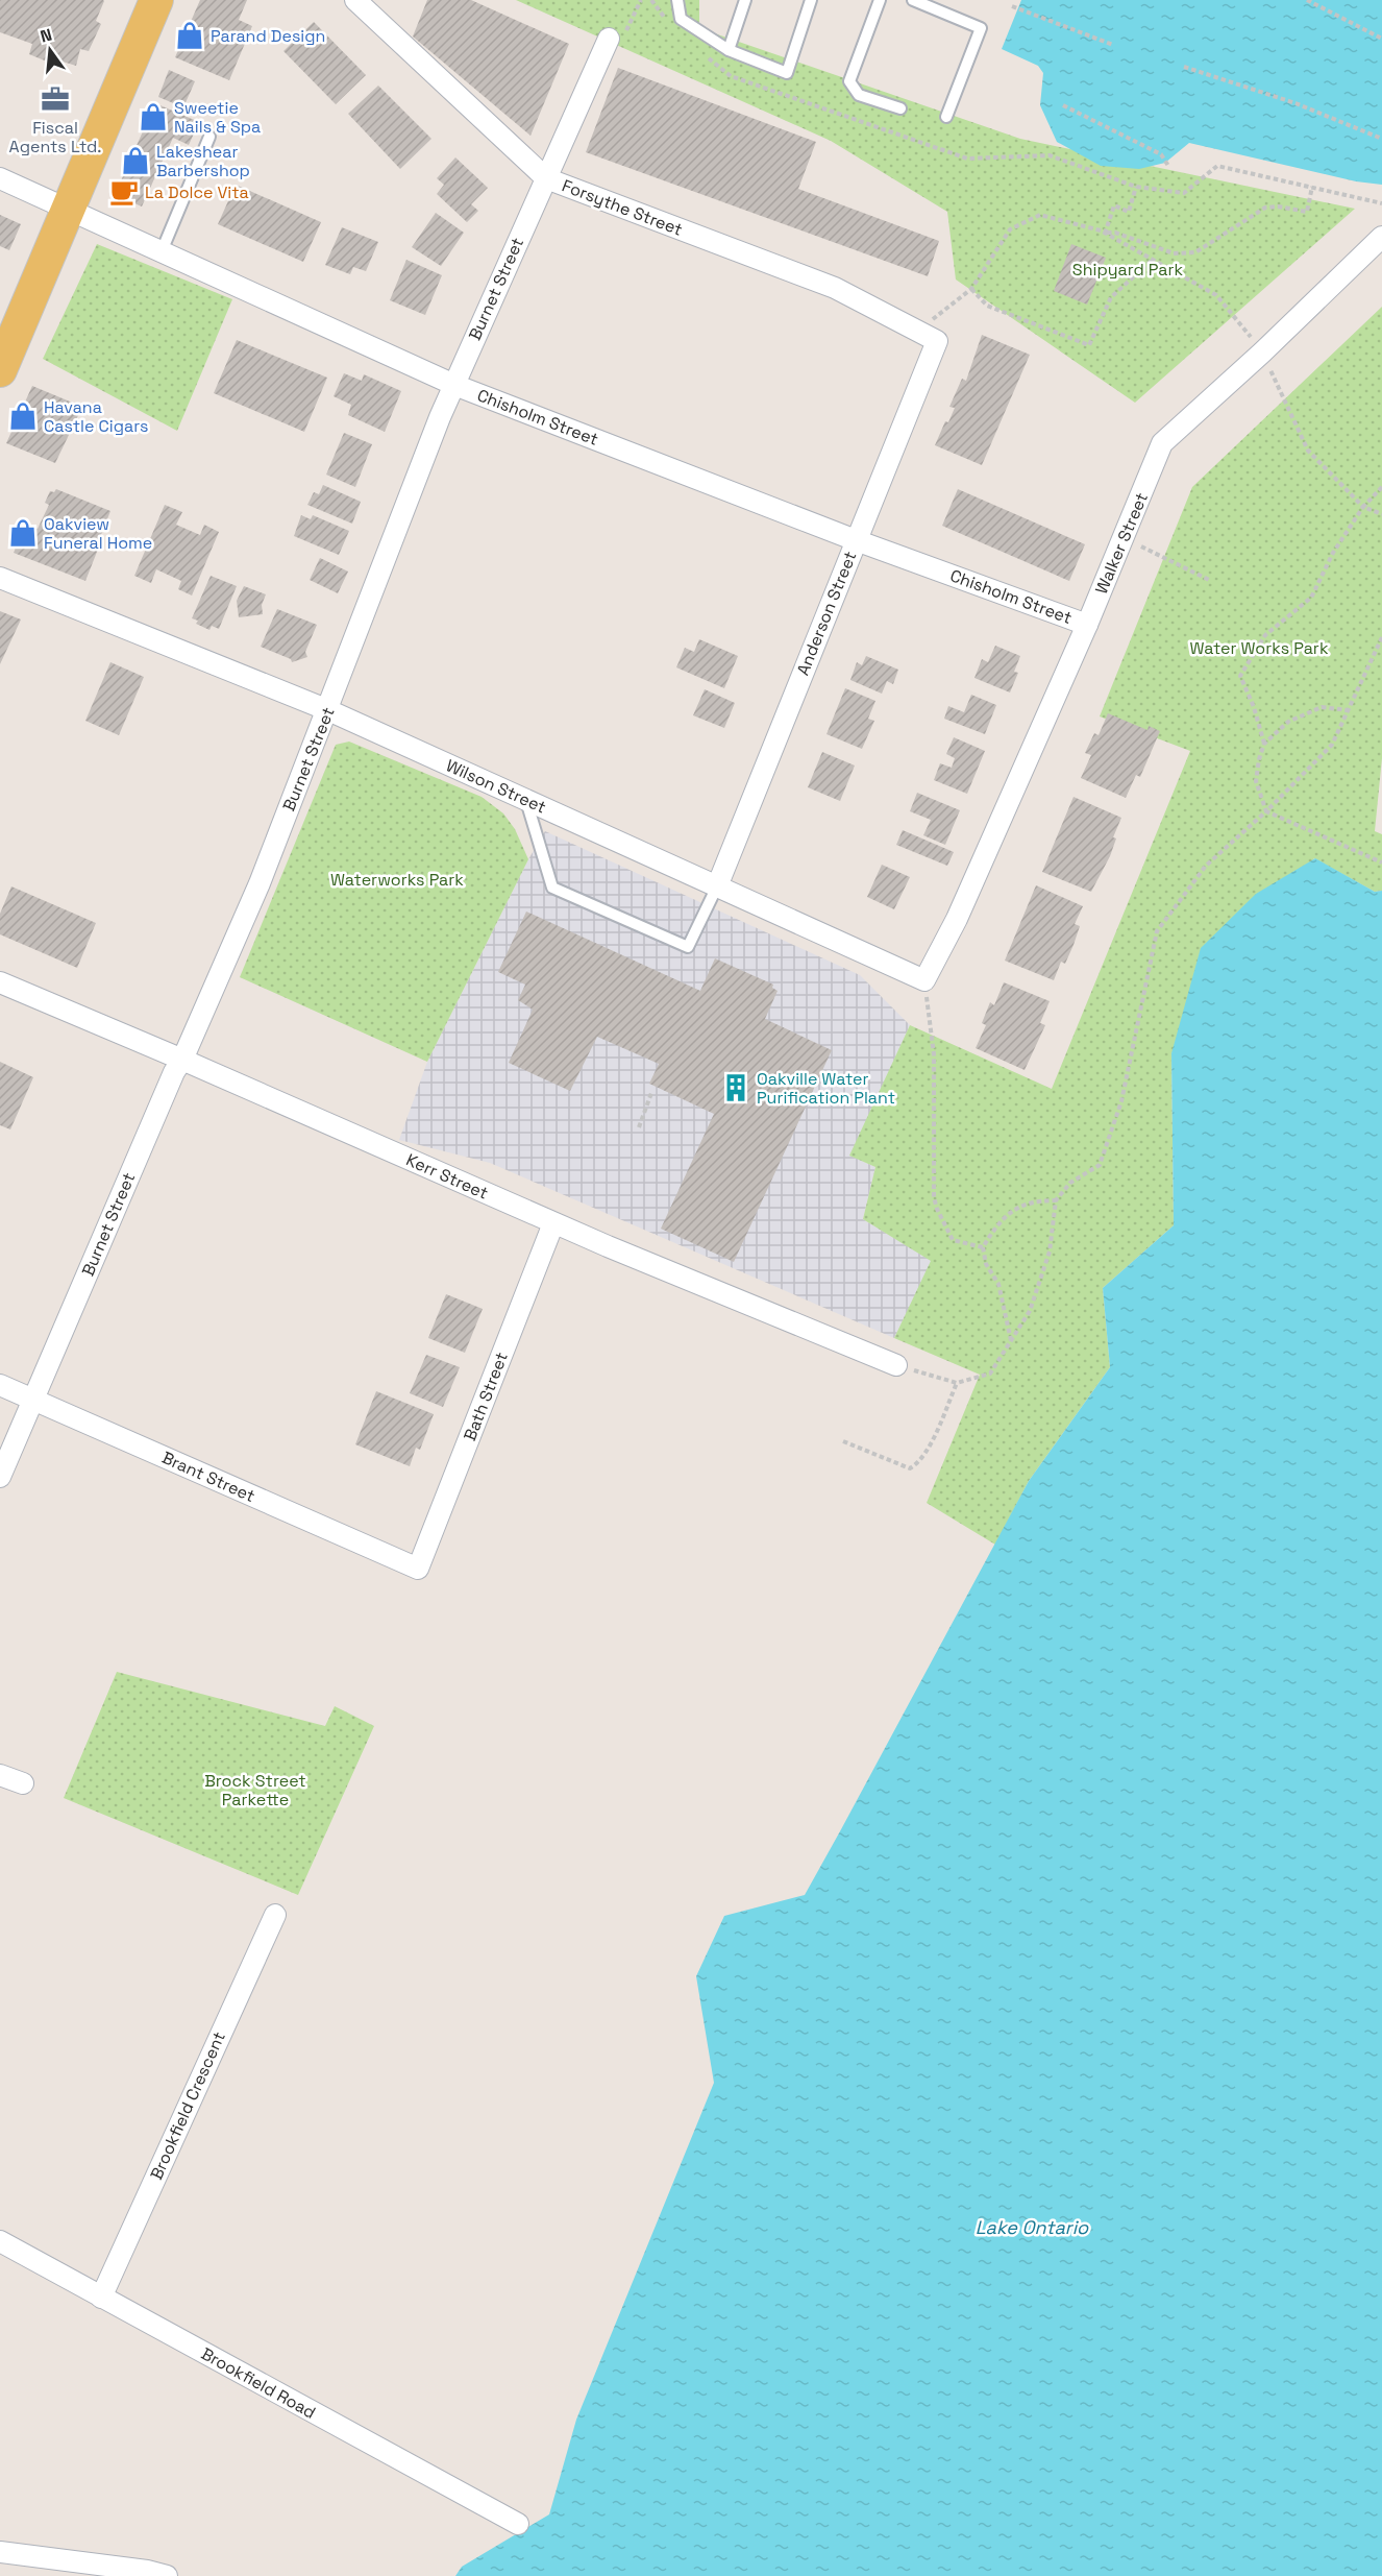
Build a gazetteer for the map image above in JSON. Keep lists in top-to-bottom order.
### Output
{
  "streets": {
    "street": [
      "Forsythe Street",
      "Burnet Street",
      "Chisholm Street",
      "Walker Street",
      "Anderson Street",
      "Wilson Street",
      "Kerr Street",
      "Bath Street",
      "Brant Street",
      "Brookfield Crescent",
      "Brookfield Road"
    ]
  },
  "crossings": [
    ["Forsythe Street", "Burnet Street"],
    ["Forsythe Street", "Anderson Street"],
    ["Burnet Street", "Chisholm Street"],
    ["Burnet Street", "Wilson Street"],
    ["Burnet Street", "Kerr Street"],
    ["Burnet Street", "Brant Street"],
    ["Chisholm Street", "Walker Street"],
    ["Chisholm Street", "Anderson Street"],
    ["Walker Street", "Wilson Street"],
    ["Anderson Street", "Wilson Street"],
    ["Kerr Street", "Bath Street"],
    ["Bath Street", "Brant Street"],
    ["Brookfield Crescent", "Brookfield Road"]
  ],
  "water": ["Lake Ontario"],
  "parks": [
    "Shipyard Park",
    "Water Works Park",
    "Waterworks Park",
    "Brock Street Parkette"
  ],
  "places": {
    "shop": [
      "Parand Design",
      "Sweetie Nails & Spa",
      "Lakeshear Barbershop",
      "Havana Castle Cigars",
      "Oakview Funeral Home"
    ],
    "office": ["Fiscal Agents Ltd."],
    "cafe": ["La Dolce Vita"],
    "building": ["Oakville Water Purification Plant"]
  },
  "north": "top"
}
